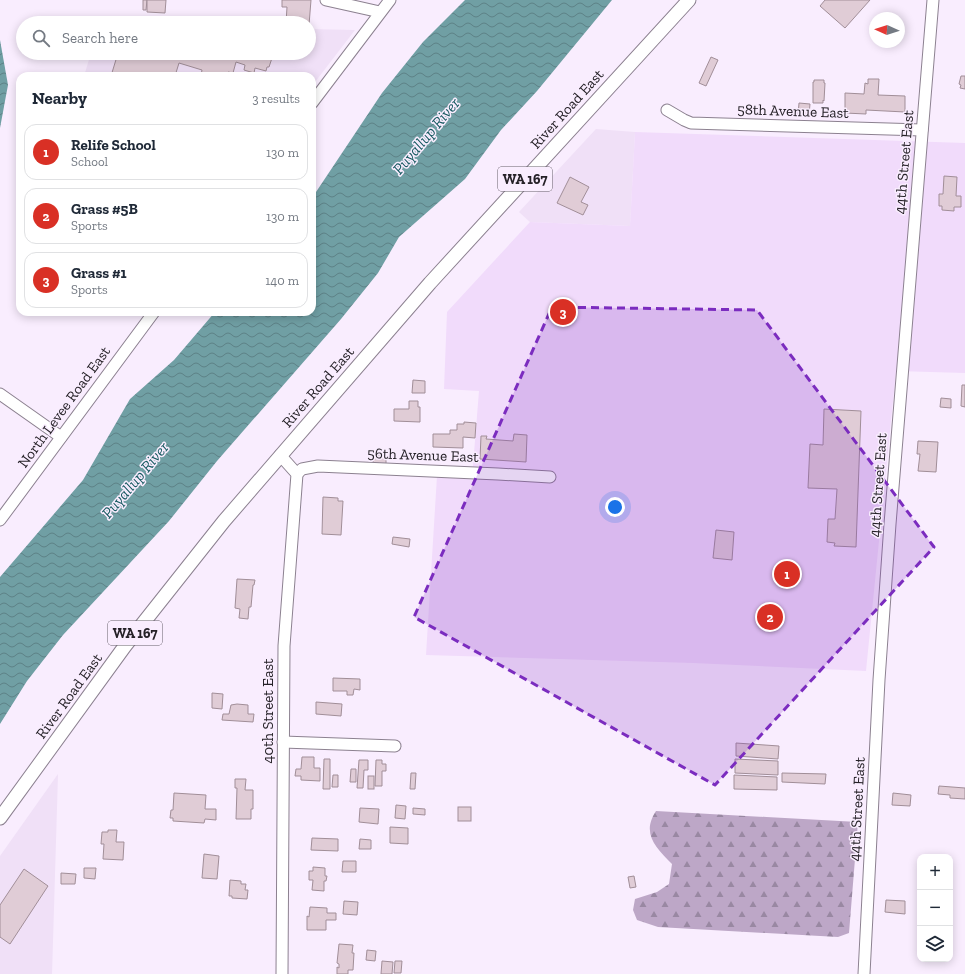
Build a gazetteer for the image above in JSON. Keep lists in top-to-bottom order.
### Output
{
  "streets": {
    "main road": ["River Road East", "WA 167"],
    "street": [
      "58th Avenue East",
      "44th Street East",
      "North Levee Road East",
      "56th Avenue East",
      "40th Street East"
    ]
  },
  "crossings": [
    ["58th Avenue East", "44th Street East"],
    ["56th Avenue East", "40th Street East"]
  ],
  "water": ["Puyallup River"],
  "north": "left",
  "page": {
    "search": "Search here",
    "heading": ["Nearby", "3 results"],
    "list": [
      {
        "mark": "1",
        "name": "Relife School",
        "note": "School",
        "value": "130 m"
      },
      {
        "mark": "2",
        "name": "Grass #5B",
        "note": "Sports",
        "value": "130 m"
      },
      {
        "mark": "3",
        "name": "Grass #1",
        "note": "Sports",
        "value": "140 m"
      }
    ],
    "pins": ["3", "1", "2"],
    "map_buttons": ["+", "−"]
  }
}
